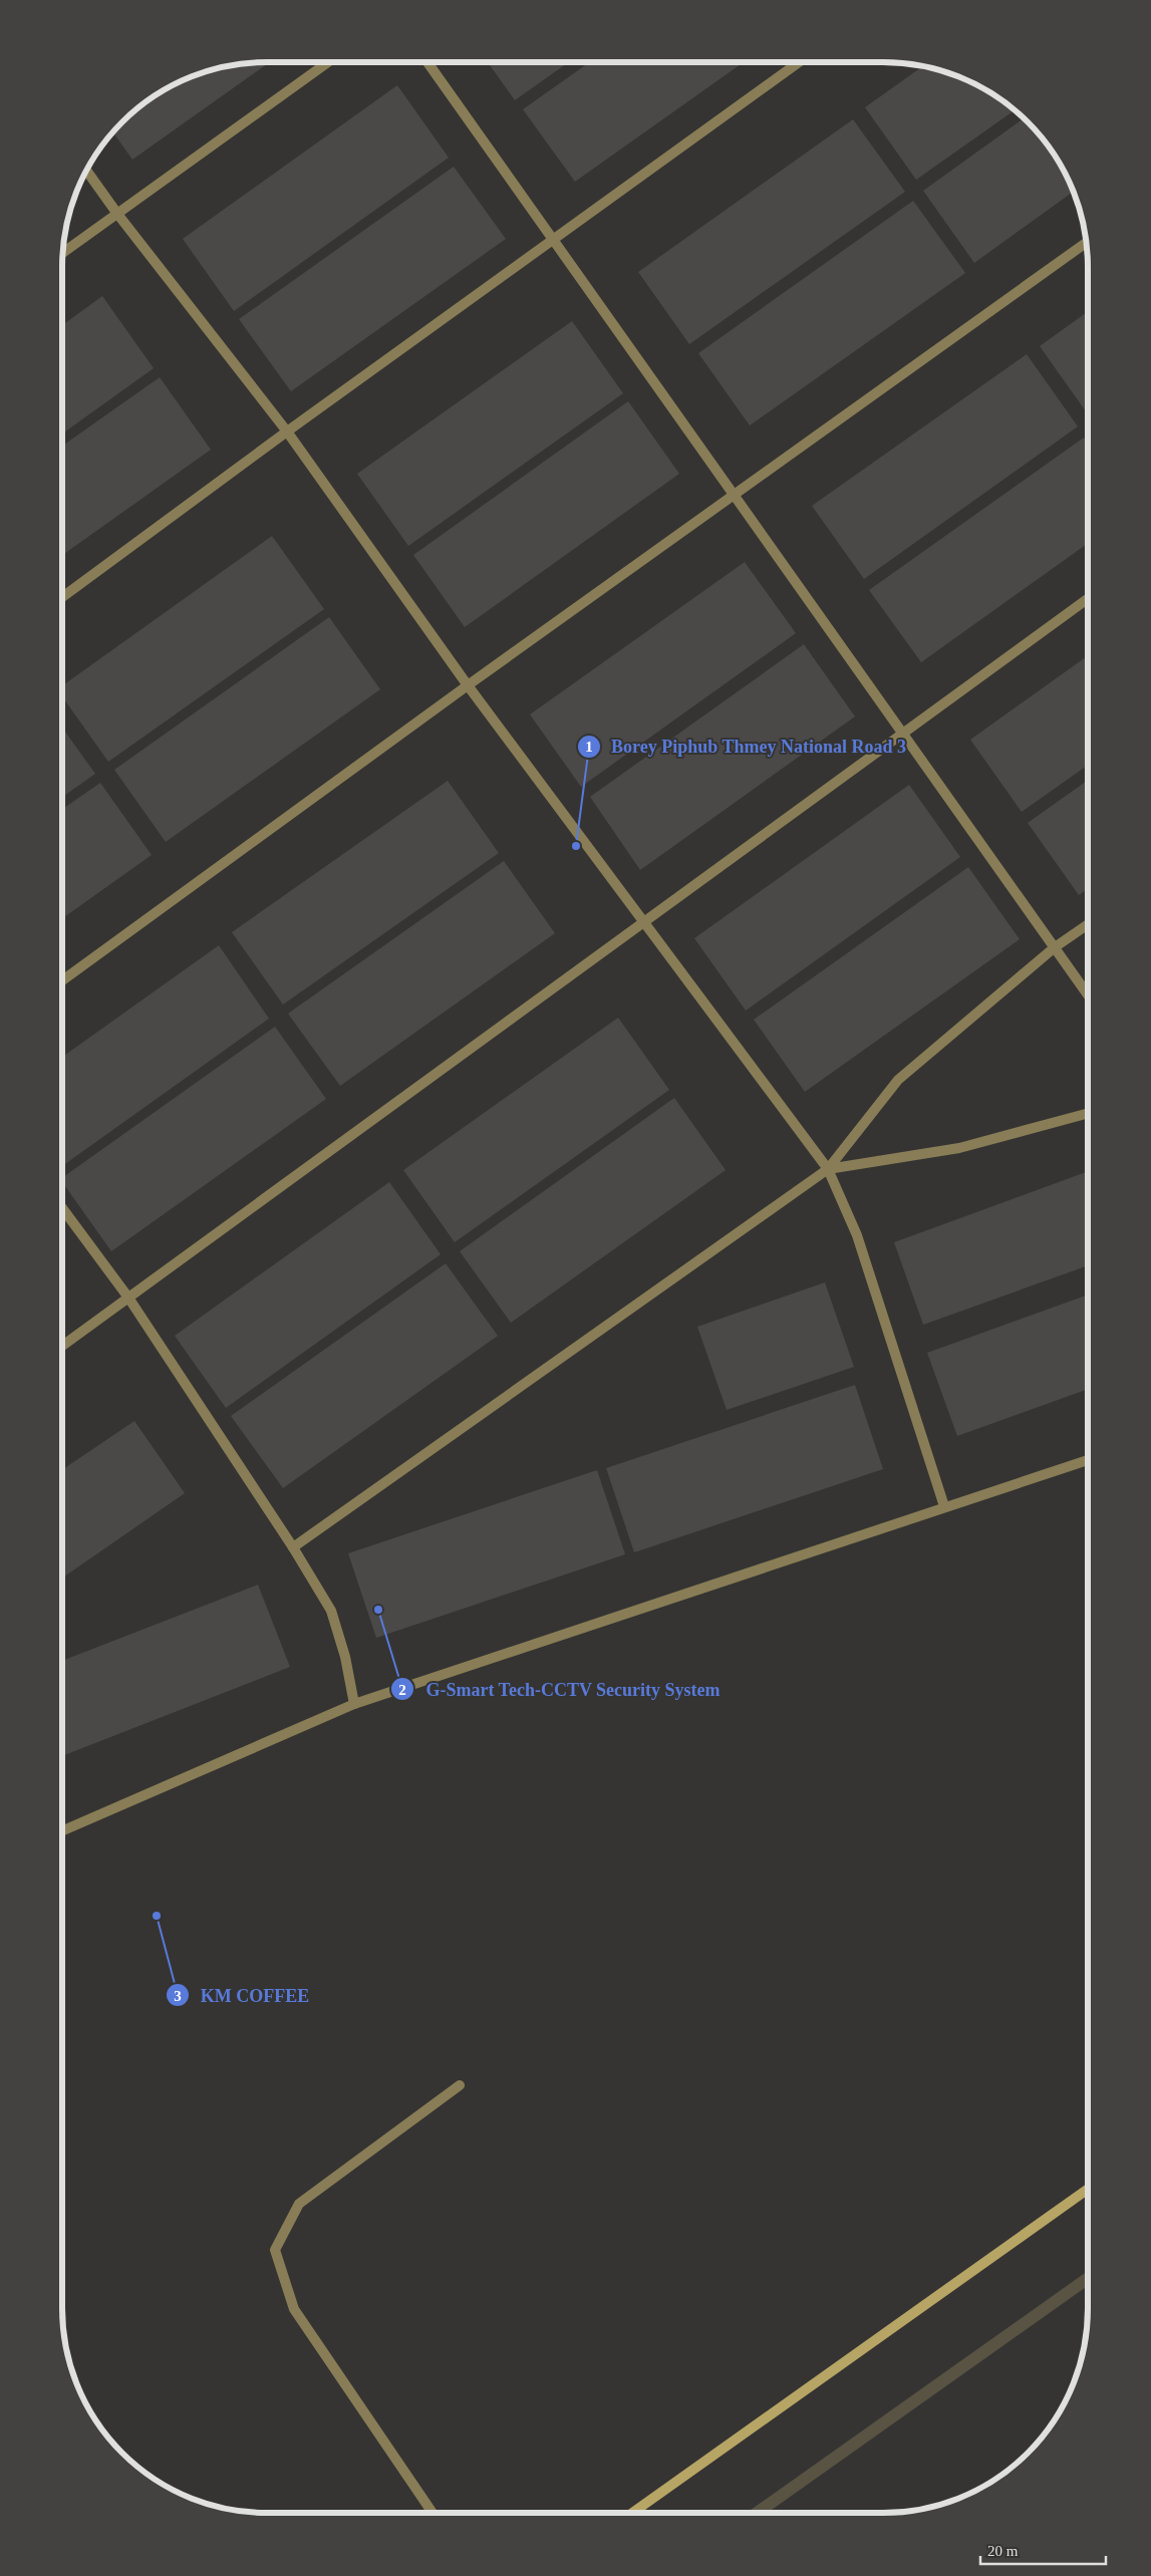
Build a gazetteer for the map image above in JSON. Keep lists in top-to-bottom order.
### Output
{
  "places": ["Borey Piphub Thmey National Road 3", "G-Smart Tech-CCTV Security System", "KM COFFEE"],
  "scale_bar": "20 m"
}
